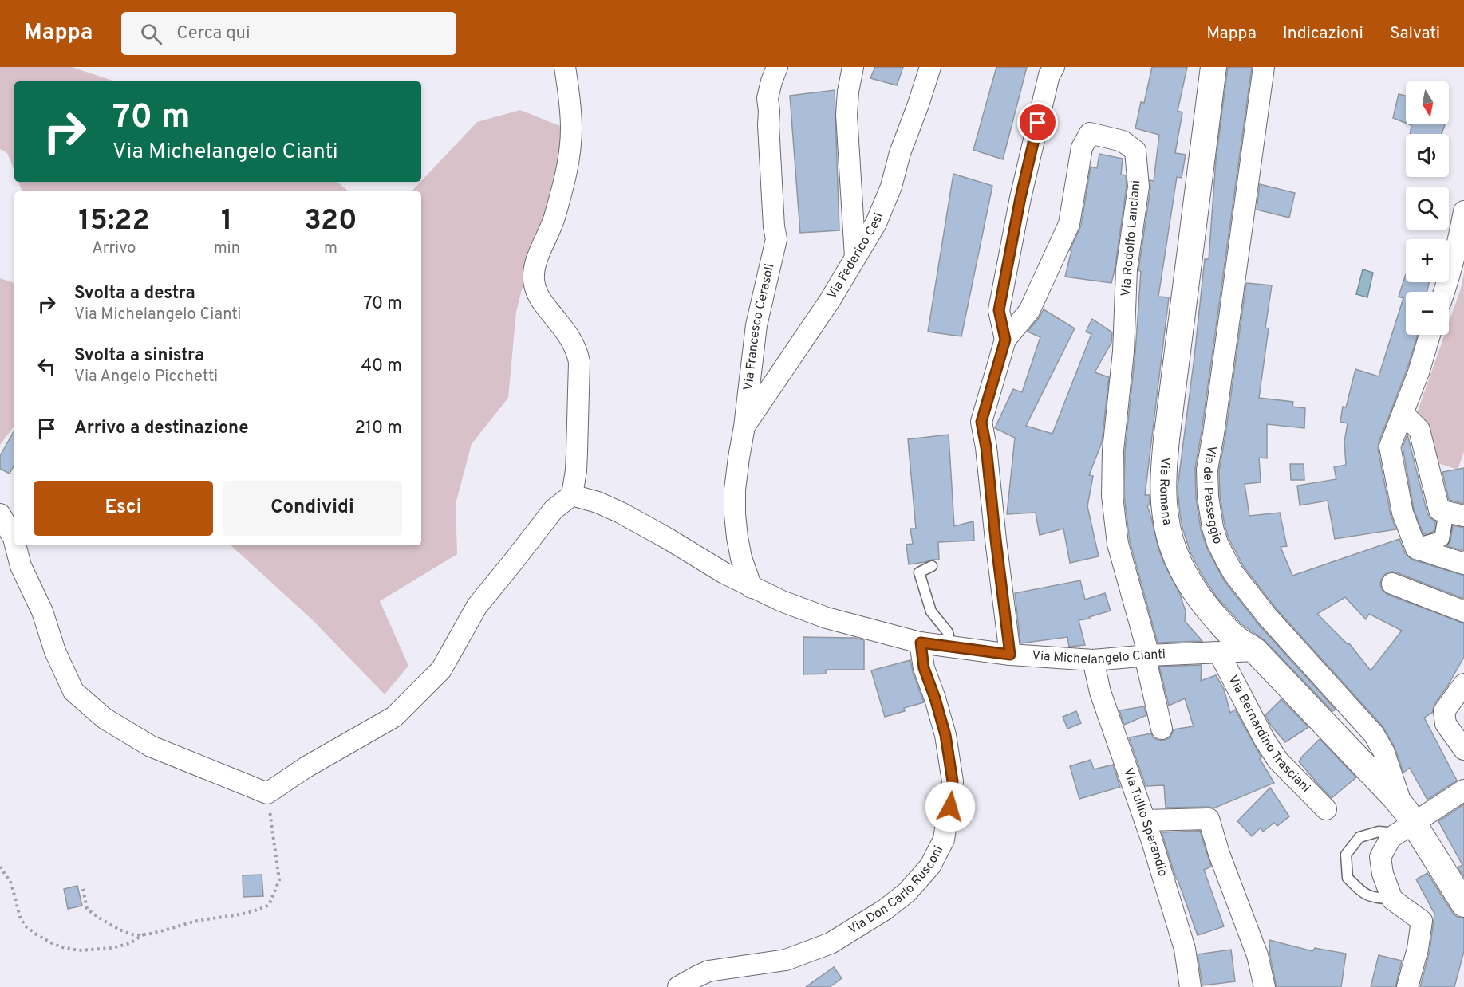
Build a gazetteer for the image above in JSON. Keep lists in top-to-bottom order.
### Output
{
  "streets": {
    "street": [
      "Via Rodolfo Lanciani",
      "Via Federico Cesi",
      "Via Francesco Cerasoli",
      "Via Romana",
      "Via del Passeggio",
      "Via Michelangelo Cianti",
      "Via Bernardino Trasciani",
      "Via Tullio Sperandio",
      "Via Don Carlo Rusconi"
    ]
  },
  "crossings": [
    ["Via Rodolfo Lanciani", "Via Michelangelo Cianti"],
    ["Via Federico Cesi", "Via Francesco Cerasoli"],
    ["Via Francesco Cerasoli", "Via Michelangelo Cianti"],
    ["Via Romana", "Via del Passeggio"],
    ["Via Romana", "Via Michelangelo Cianti"],
    ["Via Michelangelo Cianti", "Via Bernardino Trasciani"],
    ["Via Michelangelo Cianti", "Via Tullio Sperandio"],
    ["Via Michelangelo Cianti", "Via Don Carlo Rusconi"]
  ],
  "north": "bottom",
  "page": {
    "header": "Mappa",
    "search": "Cerca qui",
    "nav": ["Mappa", "Indicazioni", "Salvati"],
    "map_buttons": ["+", "−"],
    "turn": ["70 m", "Via Michelangelo Cianti"],
    "eta": [
      "15:22",
      "Arrivo",
      "1",
      "min",
      "320",
      "m"
    ],
    "list": [
      {
        "name": "Svolta a destra",
        "note": "Via Michelangelo Cianti",
        "value": "70 m"
      },
      {
        "name": "Svolta a sinistra",
        "note": "Via Angelo Picchetti",
        "value": "40 m"
      },
      {
        "name": "Arrivo a destinazione",
        "value": "210 m"
      }
    ],
    "buttons": ["Esci", "Condividi"]
  }
}
